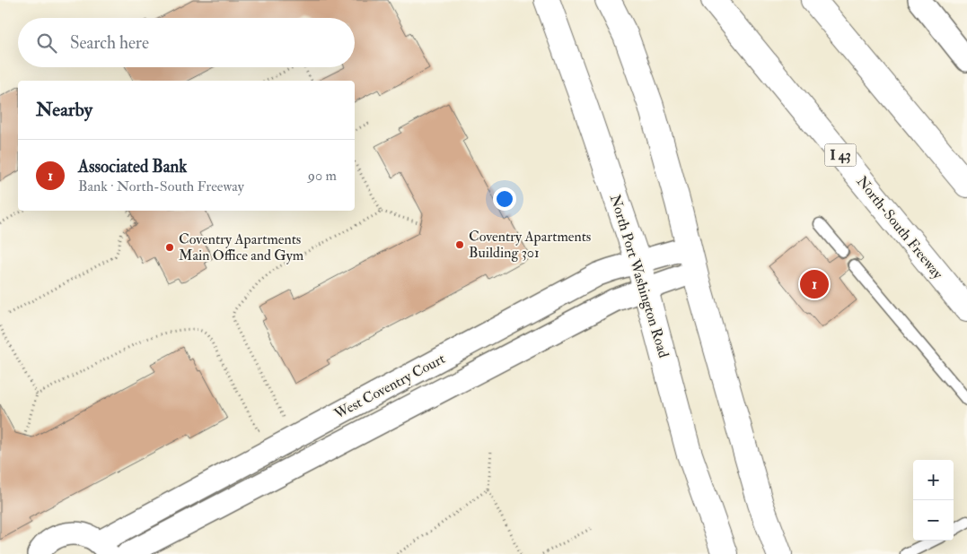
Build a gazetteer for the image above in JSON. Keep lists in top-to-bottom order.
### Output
{
  "streets": {
    "main road": ["I 43", "North-South Freeway", "North Port Washington Road"],
    "street": ["West Coventry Court"]
  },
  "crossings": [
    ["North Port Washington Road", "West Coventry Court"]
  ],
  "places": ["Coventry Apartments Building 301", "Coventry Apartments Main Office and Gym"],
  "page": {
    "search": "Search here",
    "heading": "Nearby",
    "list": [
      {
        "mark": "1",
        "name": "Associated Bank",
        "note": "Bank · North-South Freeway",
        "value": "90 m"
      }
    ],
    "pins": "1",
    "map_buttons": ["+", "−"]
  }
}
